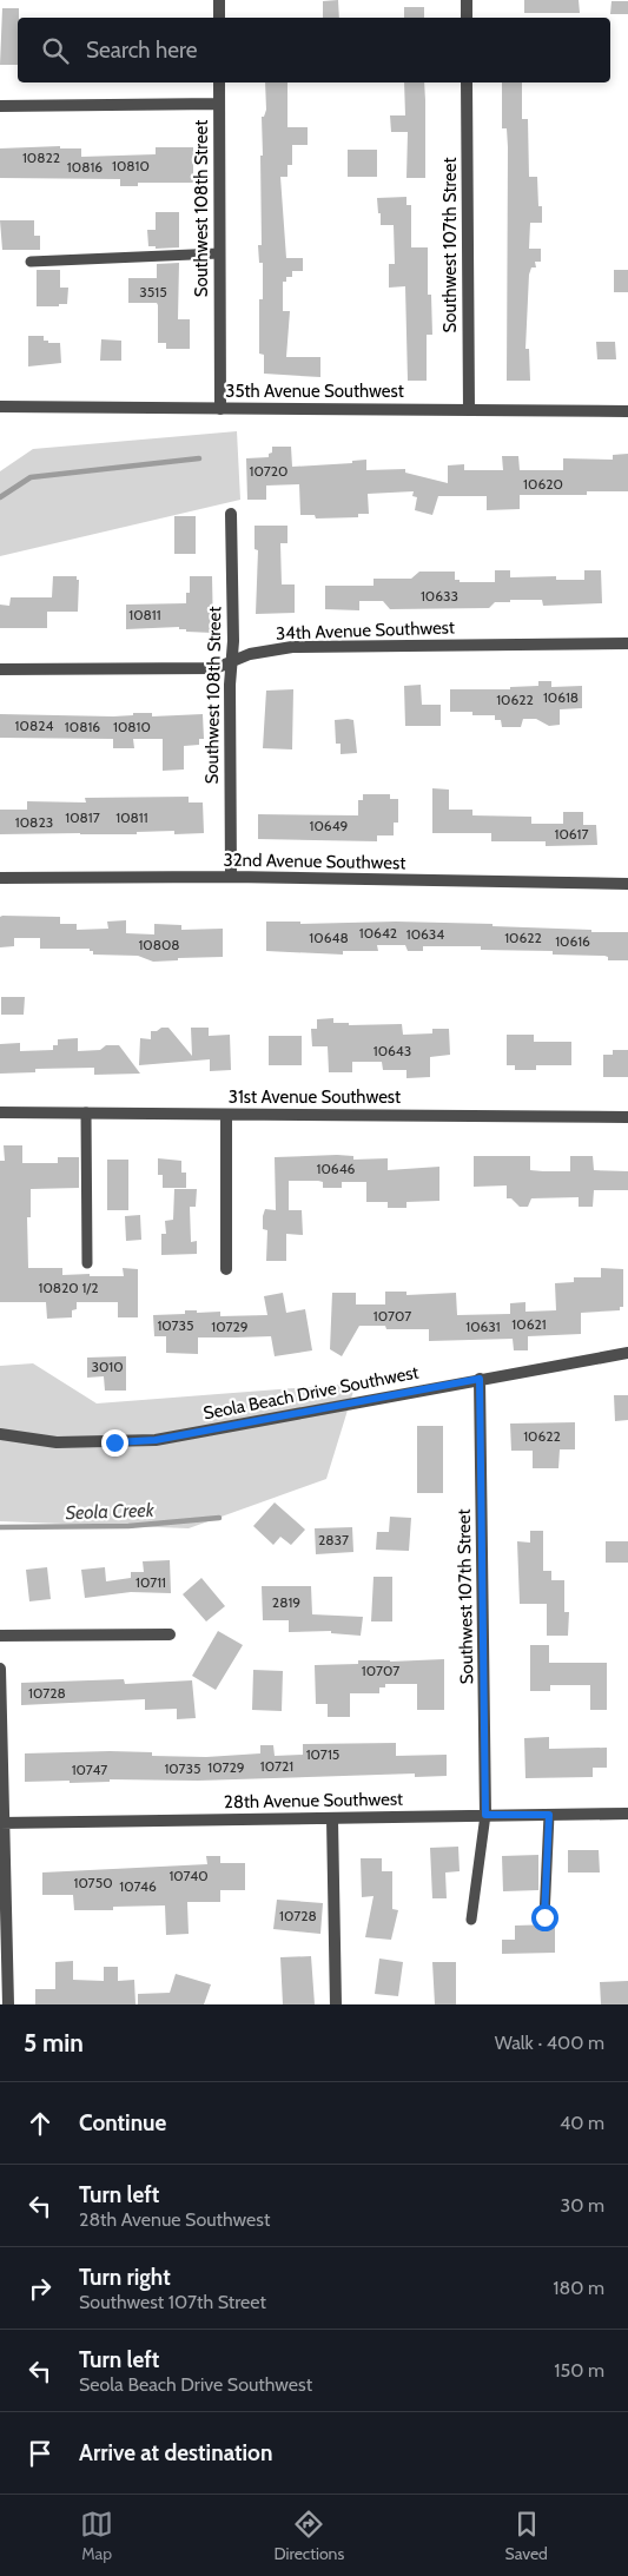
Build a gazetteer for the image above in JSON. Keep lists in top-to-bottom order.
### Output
{
  "streets": {
    "street": [
      "Southwest 108th Street",
      "Southwest 107th Street",
      "35th Avenue Southwest",
      "34th Avenue Southwest",
      "32nd Avenue Southwest",
      "31st Avenue Southwest",
      "Seola Beach Drive Southwest",
      "28th Avenue Southwest"
    ]
  },
  "crossings": [
    ["Southwest 108th Street", "35th Avenue Southwest"],
    ["Southwest 108th Street", "34th Avenue Southwest"],
    ["Southwest 108th Street", "32nd Avenue Southwest"],
    ["Southwest 107th Street", "35th Avenue Southwest"],
    ["Southwest 107th Street", "Seola Beach Drive Southwest"],
    ["Southwest 107th Street", "28th Avenue Southwest"]
  ],
  "water": ["Seola Creek"],
  "house_numbers": [
    "10822",
    "10810",
    "10816",
    "3515",
    "10720",
    "10620",
    "10633",
    "10811",
    "10618",
    "10622",
    "10824",
    "10816",
    "10810",
    "10817",
    "10811",
    "10823",
    "10649",
    "10617",
    "10642",
    "10634",
    "10648",
    "10622",
    "10616",
    "10808",
    "10643",
    "10646",
    "10820 1/2",
    "10707",
    "10621",
    "10735",
    "10729",
    "10631",
    "3010",
    "10622",
    "2837",
    "10711",
    "2819",
    "10707",
    "10728",
    "10715",
    "10721",
    "10729",
    "10735",
    "10747",
    "10740",
    "10750",
    "10746",
    "10728"
  ],
  "page": {
    "search": "Search here",
    "heading": ["5 min", "Walk · 400 m"],
    "list": [
      ["Continue", "40 m"],
      ["Turn left", "28th Avenue Southwest", "30 m"],
      ["Turn right", "Southwest 107th Street", "180 m"],
      ["Turn left", "Seola Beach Drive Southwest", "150 m"],
      "Arrive at destination"
    ],
    "nav": ["Map", "Directions", "Saved"]
  }
}
